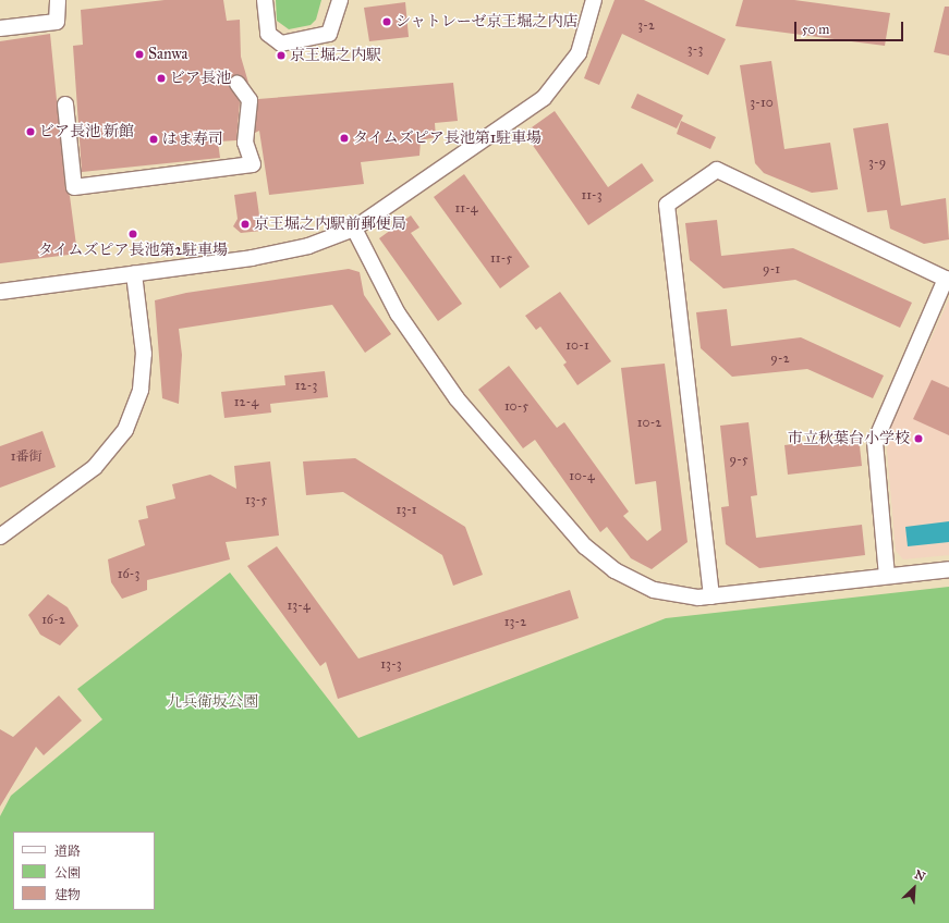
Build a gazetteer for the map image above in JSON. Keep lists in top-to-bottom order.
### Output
{
  "parks": ["九兵衛坂公園"],
  "places": [
    "シャトレーゼ京王堀之内店",
    "Sanwa",
    "京王堀之内駅",
    "ビア長池",
    "ビア長池 新館",
    "タイムズピア長池第1駐車場",
    "はま寿司",
    "京王堀之内駅前郵便局",
    "タイムズピア長池第2駐車場",
    "市立秋葉台小学校"
  ],
  "house_numbers": [
    "3-2",
    "3-3",
    "3-10",
    "3-9",
    "11-3",
    "11-4",
    "11-5",
    "9-1",
    "10-1",
    "9-2",
    "12-3",
    "12-4",
    "10-5",
    "10-2",
    "1番街",
    "9-5",
    "10-4",
    "13-5",
    "13-1",
    "16-3",
    "13-4",
    "16-2",
    "13-2",
    "13-3"
  ],
  "legend": ["道路", "公園", "建物"],
  "scale_bar": "50 m",
  "north": "top right"
}
